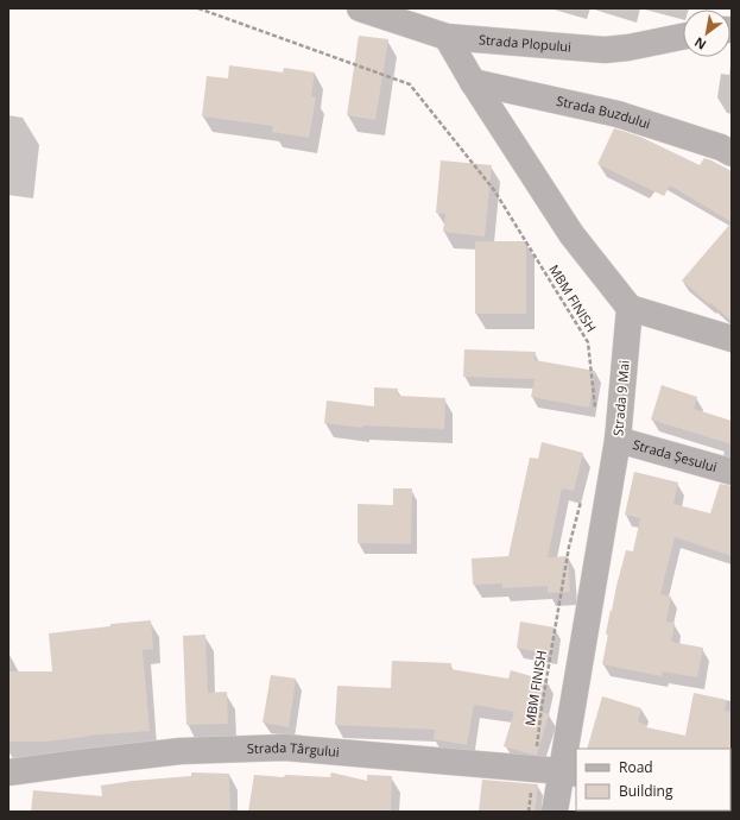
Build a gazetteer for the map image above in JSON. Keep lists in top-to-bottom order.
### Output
{
  "streets": {
    "street": [
      "Strada Plopului",
      "Strada Buzdului",
      "Strada 9 Mai",
      "Strada Șesului",
      "Strada Târgului"
    ],
    "path": ["MBM FINISH"]
  },
  "crossings": [
    ["Strada 9 Mai", "Strada Șesului"],
    ["Strada 9 Mai", "Strada Târgului"]
  ],
  "legend": ["Road", "Building"],
  "north": "bottom left"
}
